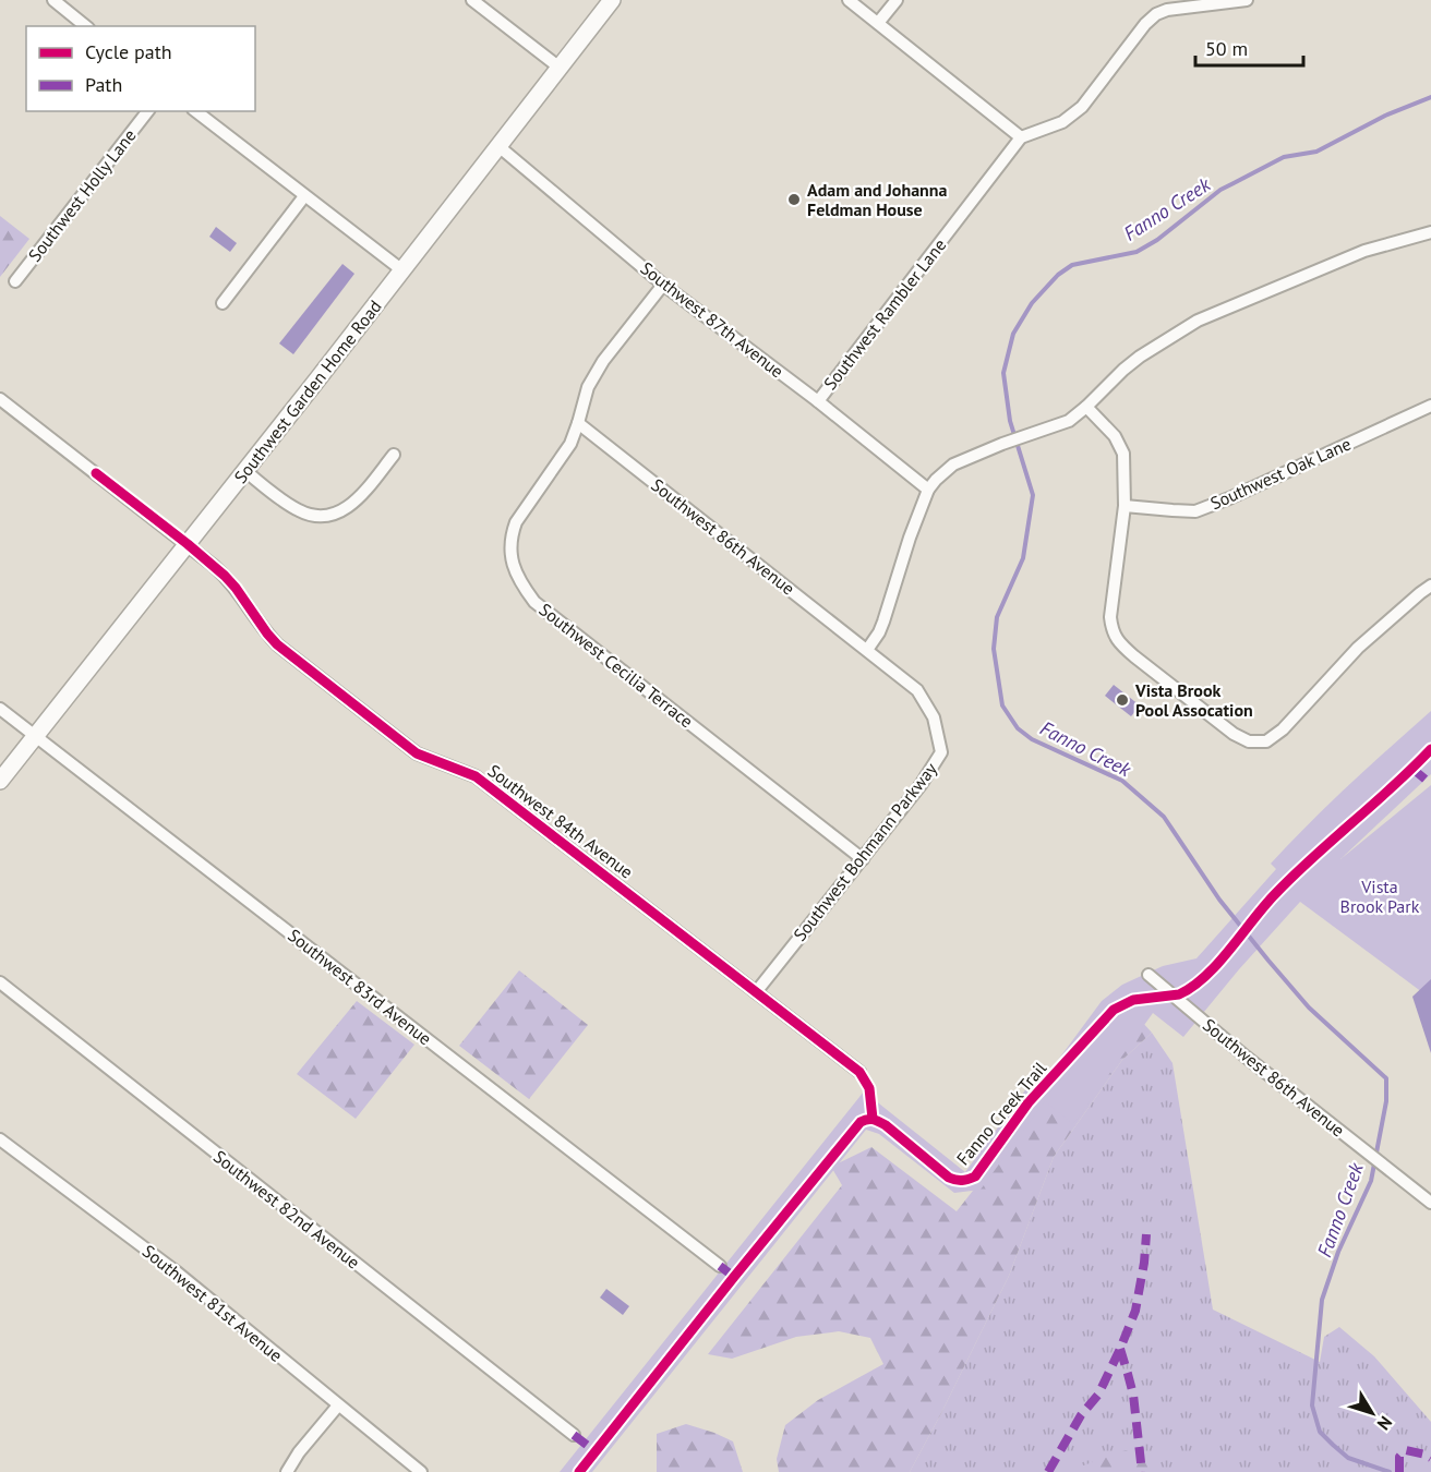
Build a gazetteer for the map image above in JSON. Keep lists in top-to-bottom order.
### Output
{
  "streets": {
    "main road": ["Southwest Garden Home Road"],
    "street": [
      "Southwest Holly Lane",
      "Southwest Rambler Lane",
      "Southwest 87th Avenue",
      "Southwest Oak Lane",
      "Southwest 86th Avenue",
      "Southwest Cecilia Terrace",
      "Southwest 84th Avenue",
      "Southwest Bohmann Parkway",
      "Southwest 83rd Avenue",
      "Southwest 82nd Avenue",
      "Southwest 81st Avenue"
    ],
    "cycle path": ["Fanno Creek Trail"]
  },
  "crossings": [
    ["Southwest Rambler Lane", "Southwest 87th Avenue"],
    ["Southwest 87th Avenue", "Southwest Garden Home Road"],
    ["Southwest 87th Avenue", "Southwest Cecilia Terrace"],
    ["Southwest Garden Home Road", "Southwest 84th Avenue"],
    ["Southwest Garden Home Road", "Southwest 83rd Avenue"],
    ["Southwest 86th Avenue", "Southwest Cecilia Terrace"],
    ["Southwest 86th Avenue", "Southwest Bohmann Parkway"],
    ["Southwest Cecilia Terrace", "Southwest Bohmann Parkway"],
    ["Southwest 84th Avenue", "Southwest Bohmann Parkway"]
  ],
  "water": ["Fanno Creek"],
  "parks": ["Vista Brook Park"],
  "places": ["Adam and Johanna Feldman House", "Vista Brook Pool Assocation"],
  "legend": ["Cycle path", "Path"],
  "scale_bar": "50 m",
  "north": "bottom right"
}
